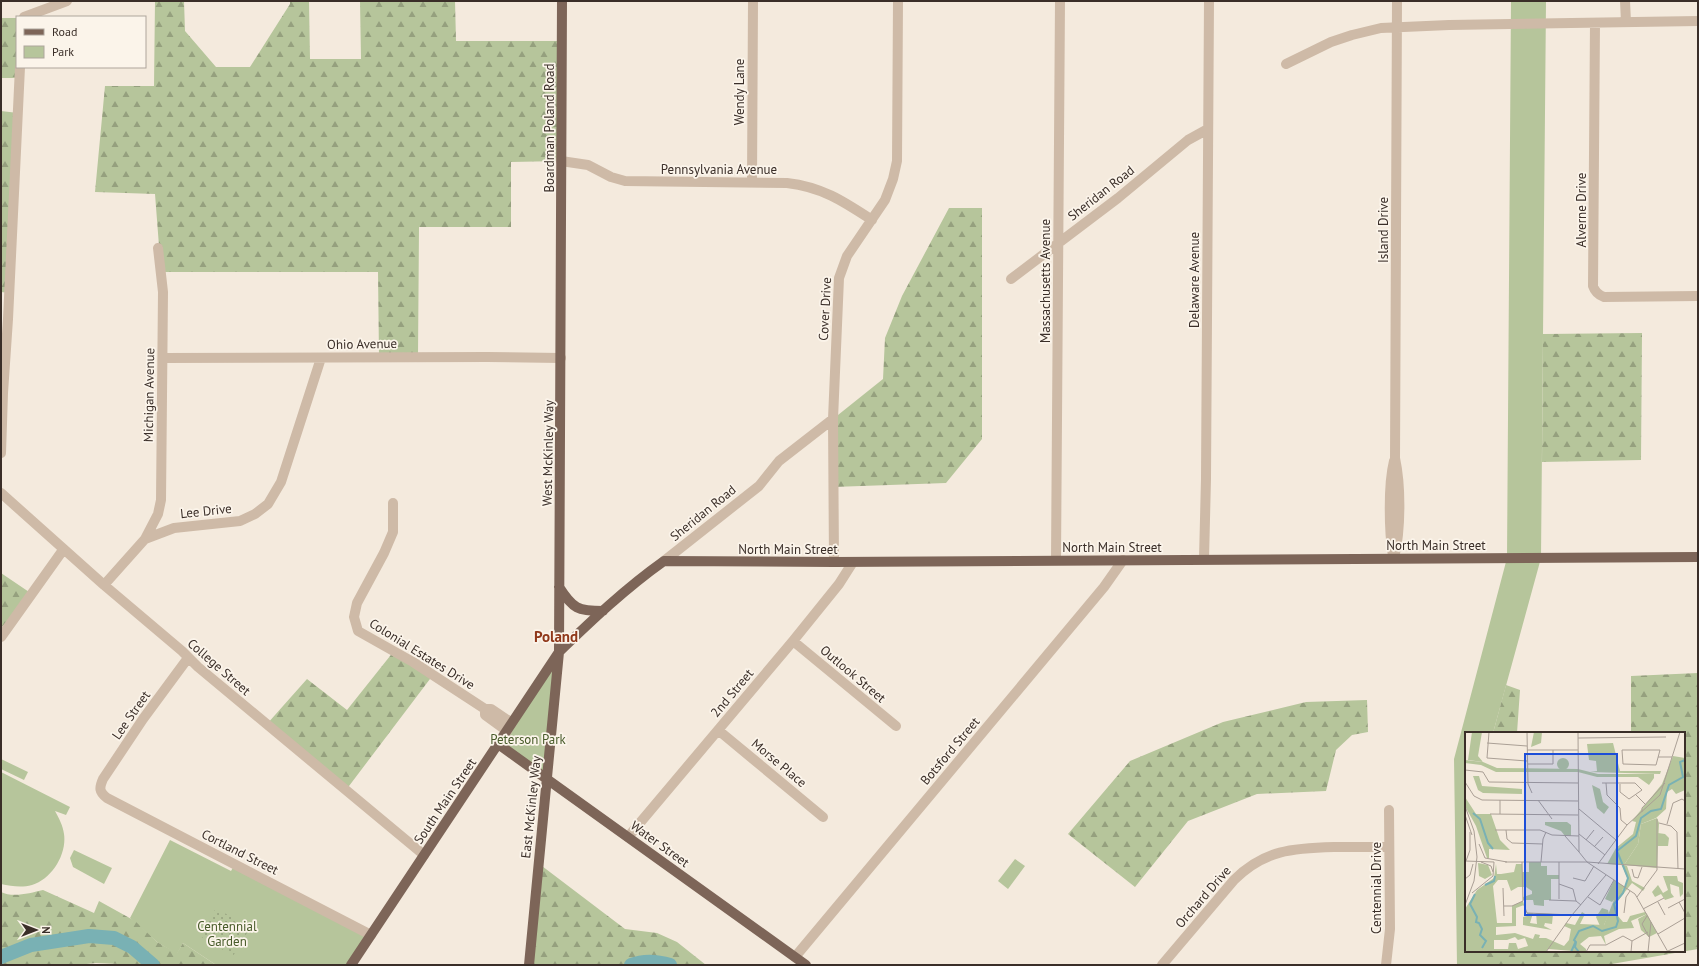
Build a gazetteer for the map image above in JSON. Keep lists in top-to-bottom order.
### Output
{
  "streets": {
    "main road": [
      "Boardman Poland Road",
      "West McKinley Way",
      "North Main Street",
      "South Main Street",
      "East McKinley Way",
      "Water Street"
    ],
    "street": [
      "Wendy Lane",
      "Pennsylvania Avenue",
      "Sheridan Road",
      "Alverne Drive",
      "Island Drive",
      "Delaware Avenue",
      "Massachusetts Avenue",
      "Cover Drive",
      "Ohio Avenue",
      "Michigan Avenue",
      "Lee Drive",
      "Colonial Estates Drive",
      "College Street",
      "Outlook Street",
      "2nd Street",
      "Lee Street",
      "Botsford Street",
      "Morse Place",
      "Cortland Street",
      "Centennial Drive",
      "Orchard Drive"
    ]
  },
  "crossings": [
    ["Wendy Lane", "Pennsylvania Avenue"],
    ["Boardman Poland Road", "Pennsylvania Avenue"],
    ["Boardman Poland Road", "West McKinley Way"],
    ["Pennsylvania Avenue", "Cover Drive"],
    ["Sheridan Road", "Delaware Avenue"],
    ["Sheridan Road", "Massachusetts Avenue"],
    ["Sheridan Road", "Cover Drive"],
    ["Sheridan Road", "North Main Street"],
    ["Island Drive", "North Main Street"],
    ["Delaware Avenue", "North Main Street"],
    ["Massachusetts Avenue", "North Main Street"],
    ["Cover Drive", "North Main Street"],
    ["Ohio Avenue", "Michigan Avenue"],
    ["Ohio Avenue", "West McKinley Way"],
    ["Ohio Avenue", "Lee Drive"],
    ["Michigan Avenue", "Lee Drive"],
    ["West McKinley Way", "South Main Street"],
    ["West McKinley Way", "East McKinley Way"],
    ["Lee Drive", "College Street"],
    ["North Main Street", "2nd Street"],
    ["North Main Street", "Botsford Street"],
    ["Colonial Estates Drive", "South Main Street"],
    ["College Street", "Lee Street"],
    ["College Street", "South Main Street"],
    ["Outlook Street", "2nd Street"],
    ["2nd Street", "Morse Place"],
    ["2nd Street", "Water Street"],
    ["Lee Street", "Cortland Street"],
    ["Botsford Street", "Water Street"],
    ["South Main Street", "East McKinley Way"],
    ["South Main Street", "Water Street"],
    ["South Main Street", "Cortland Street"],
    ["East McKinley Way", "Water Street"],
    ["Centennial Drive", "Orchard Drive"]
  ],
  "districts": ["Poland"],
  "parks": ["Peterson Park", "Centennial Garden"],
  "legend": ["Road", "Park"],
  "north": "right"
}
